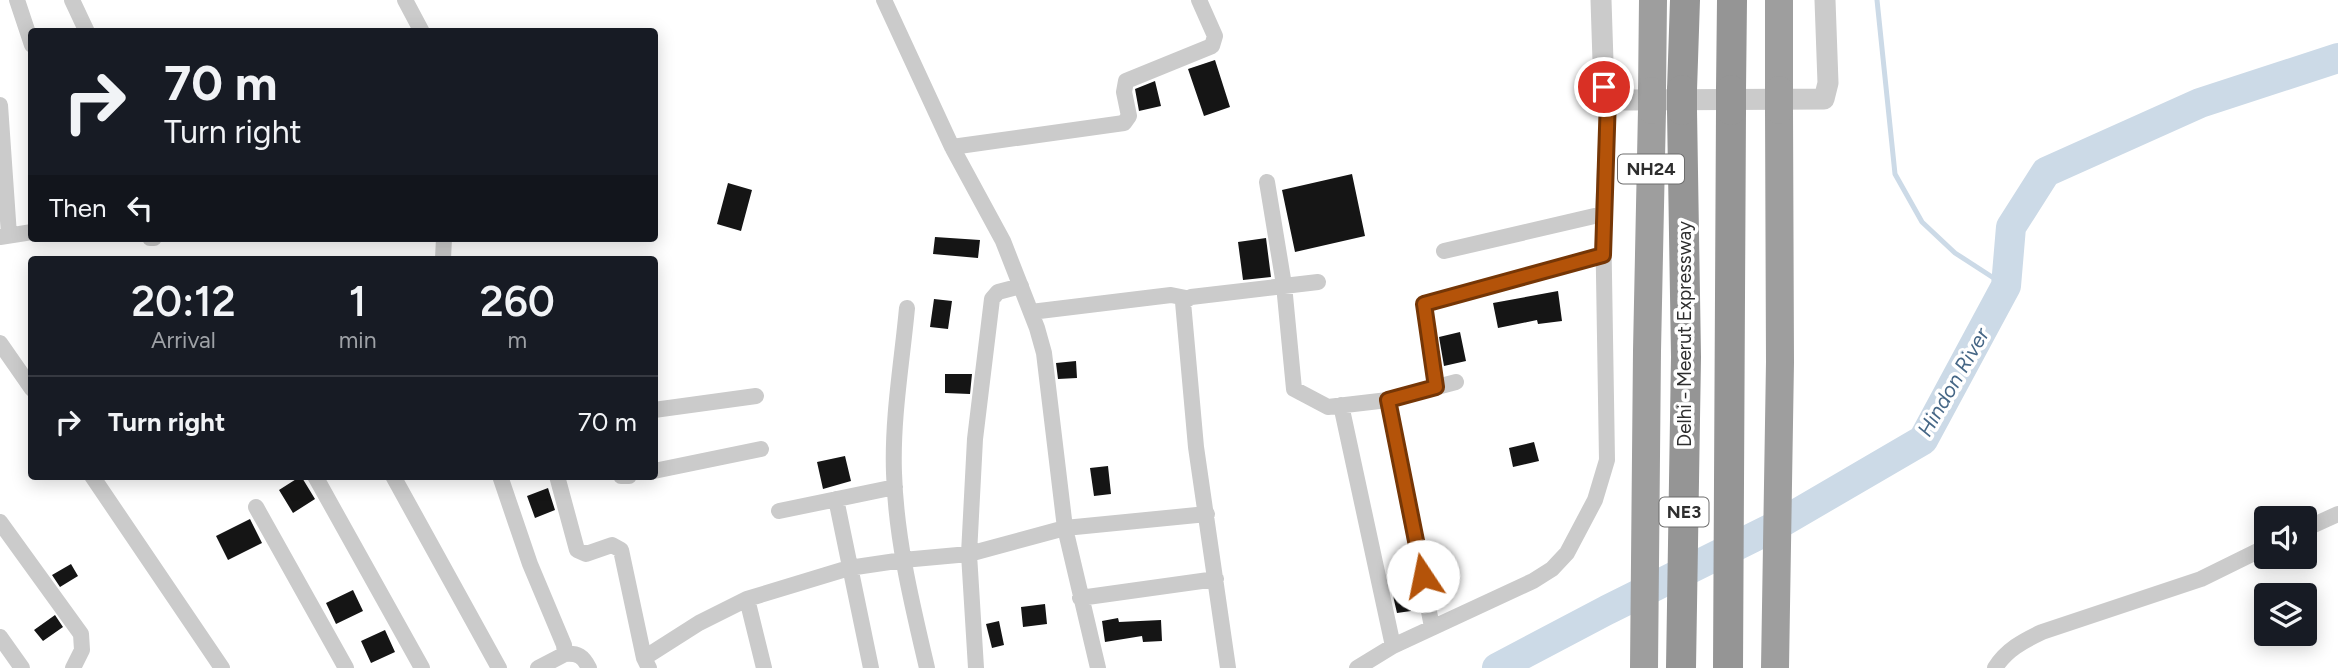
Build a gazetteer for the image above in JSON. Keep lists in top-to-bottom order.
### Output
{
  "streets": {
    "highway": ["NH24", "Delhi - Meerut Expressway", "NE3"]
  },
  "water": ["Hindon River"],
  "page": {
    "turn": ["70 m", "Turn right"],
    "then": "Then",
    "eta": [
      "20:12",
      "Arrival",
      "1",
      "min",
      "260",
      "m"
    ],
    "list": [
      {
        "name": "Turn right",
        "value": "70 m"
      }
    ]
  }
}
